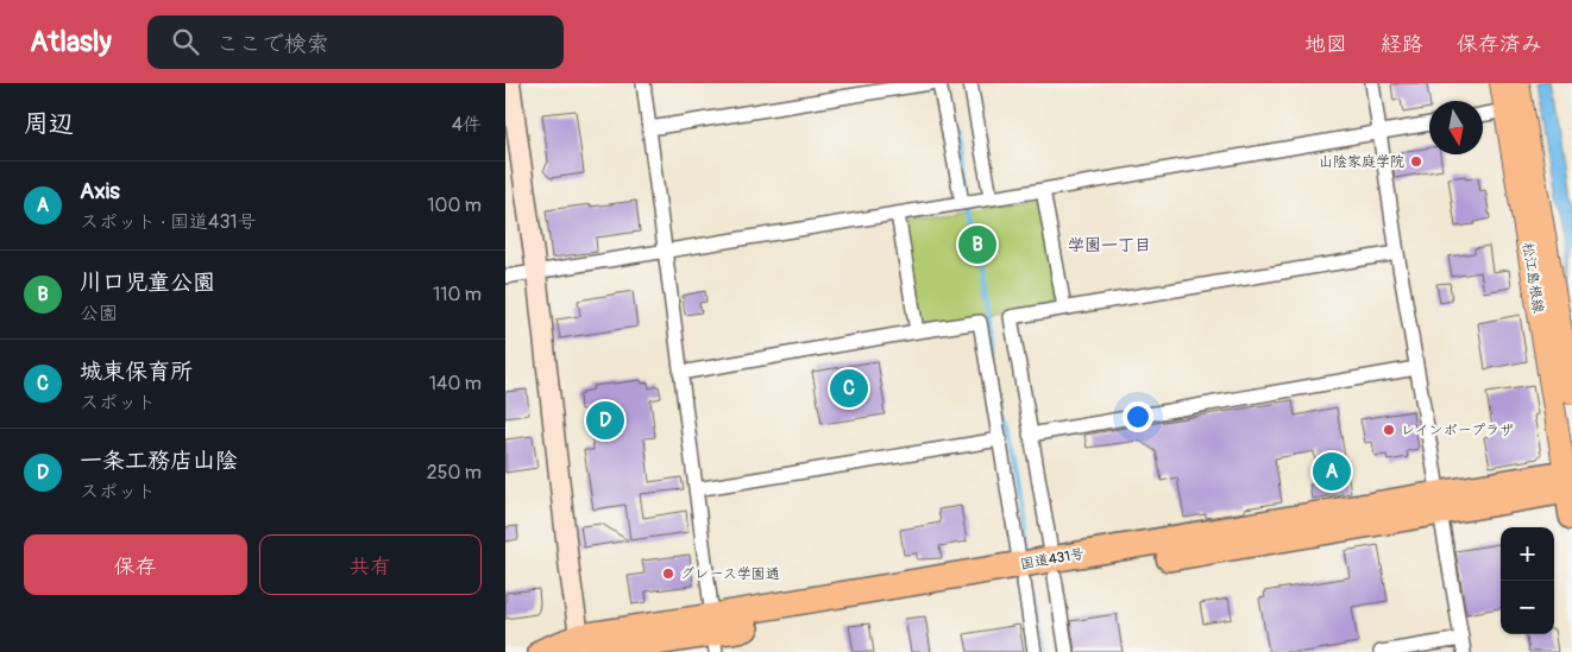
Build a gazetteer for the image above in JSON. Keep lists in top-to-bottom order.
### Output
{
  "streets": {
    "highway": ["国道431号"],
    "main road": ["松江島根線"]
  },
  "crossings": [
    ["松江島根線", "国道431号"]
  ],
  "districts": ["学園一丁目"],
  "places": ["山陰家庭学院", "レインボープラザ", "グレース学園通"],
  "north": "bottom",
  "page": {
    "header": "Atlasly",
    "search": "ここで検索",
    "nav": ["地図", "経路", "保存済み"],
    "heading": ["周辺", "4件"],
    "list": [
      {
        "mark": "A",
        "name": "Axis",
        "note": "スポット · 国道431号",
        "value": "100 m"
      },
      {
        "mark": "B",
        "name": "川口児童公園",
        "note": "公園",
        "value": "110 m"
      },
      {
        "mark": "C",
        "name": "城東保育所",
        "note": "スポット",
        "value": "140 m"
      },
      {
        "mark": "D",
        "name": "一条工務店山陰",
        "note": "スポット",
        "value": "250 m"
      }
    ],
    "pins": [
      "B",
      "C",
      "D",
      "A"
    ],
    "buttons": ["保存", "共有"],
    "map_buttons": ["+", "−"]
  }
}
